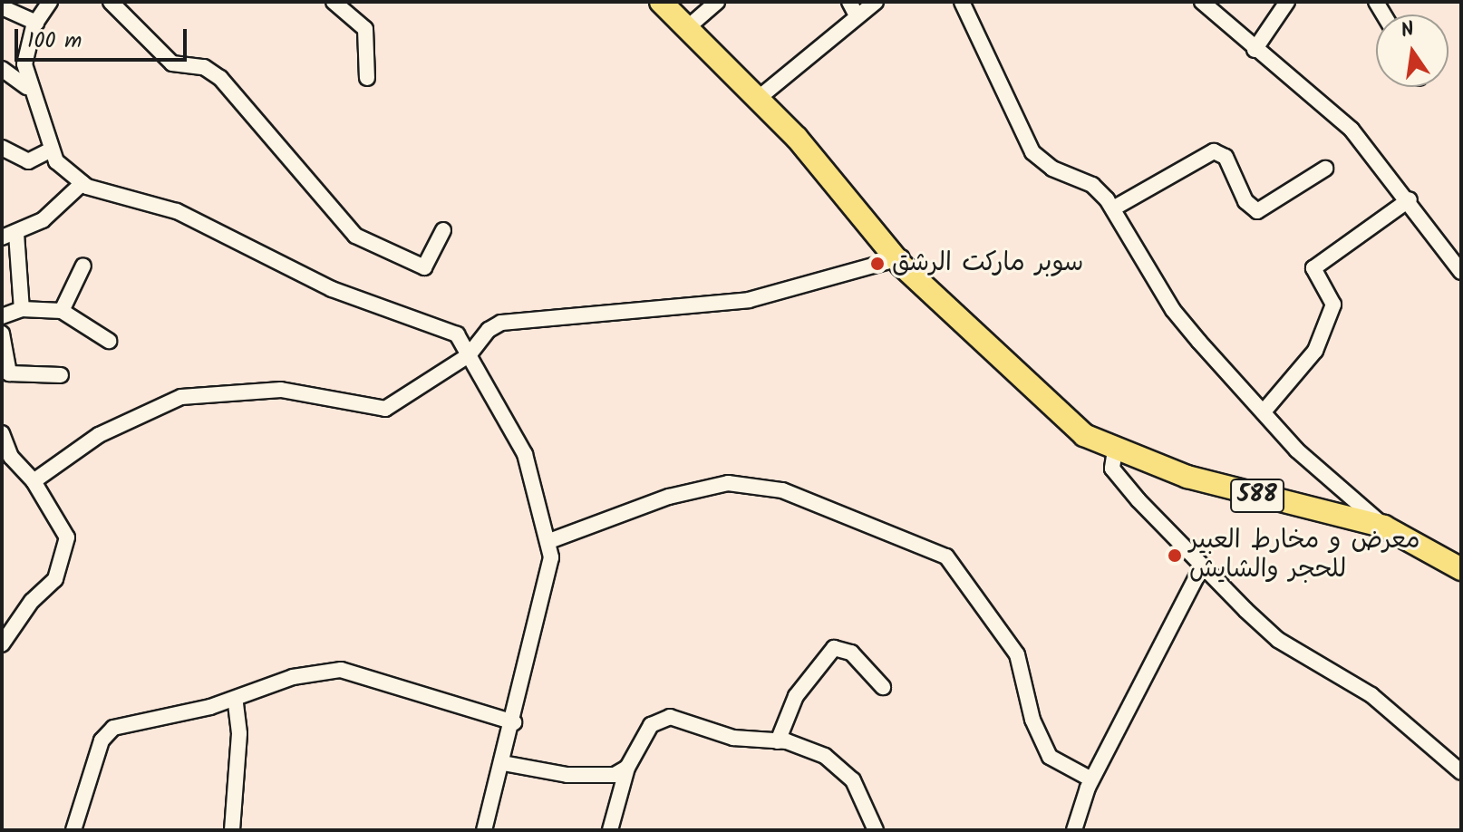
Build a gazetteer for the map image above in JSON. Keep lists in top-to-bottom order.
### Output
{
  "streets": {
    "main road": ["588"]
  },
  "places": ["سوبر ماركت الرشق", "معرض و مخارط العبير للحجر والشايش"],
  "scale_bar": "100 m",
  "north": "top"
}
